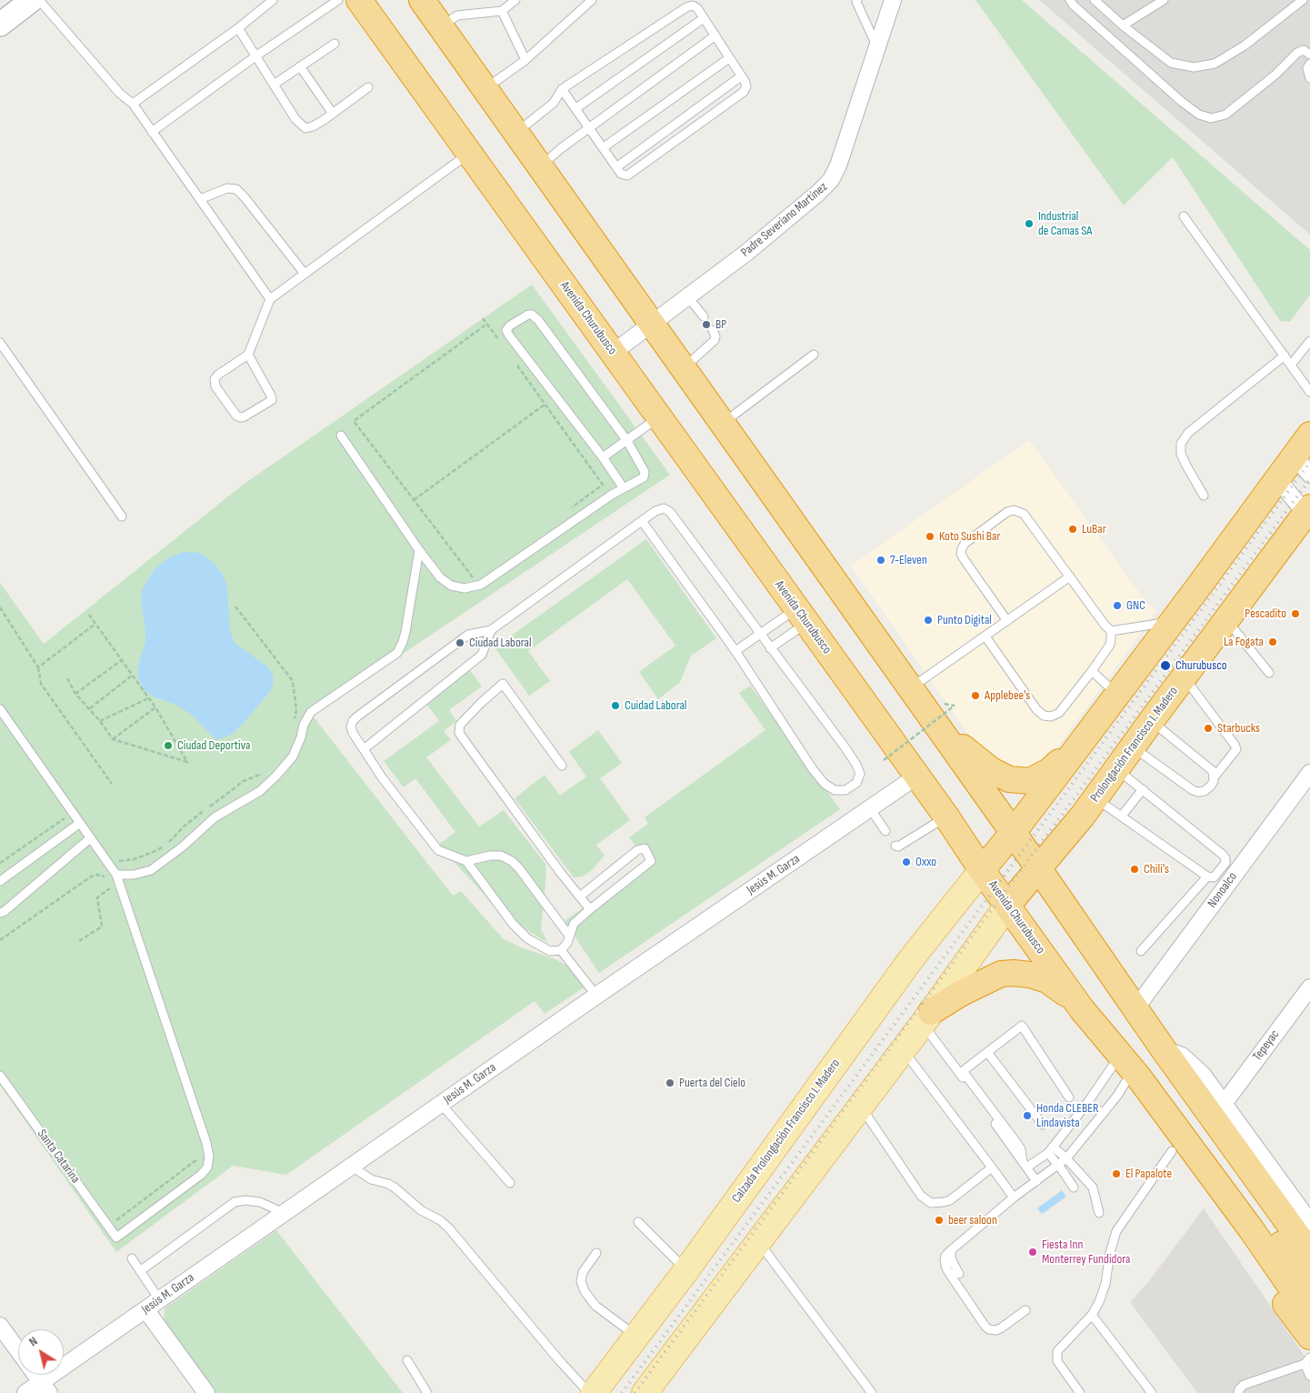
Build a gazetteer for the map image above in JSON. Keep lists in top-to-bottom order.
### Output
{
  "streets": {
    "highway": ["Avenida Churubusco", "Prolongación Francisco I. Madero"],
    "main road": ["Calzada Prolongación Francisco I. Madero"],
    "street": [
      "Padre Severiano Martínez",
      "Jesús M. Garza",
      "Nonoalco",
      "Tepeyac"
    ],
    "lane": ["Santa Catarina"]
  },
  "crossings": [
    ["Padre Severiano Martínez", "Avenida Churubusco"],
    ["Avenida Churubusco", "Prolongación Francisco I. Madero"],
    ["Avenida Churubusco", "Jesús M. Garza"],
    ["Avenida Churubusco", "Calzada Prolongación Francisco I. Madero"]
  ],
  "places": [
    "Industrial de Camas SA",
    "BP",
    "LuBar",
    "Koto Sushi Bar",
    "7-Eleven",
    "GNC",
    "Pescadito",
    "Punto Digital",
    "La Fogata",
    "Ciudad Laboral",
    "Churubusco",
    "Applebee's",
    "Cuidad Laboral",
    "Starbucks",
    "Ciudad Deportiva",
    "Oxxo",
    "Chili's",
    "Puerta del Cielo",
    "Honda CLEBER Lindavista",
    "El Papalote",
    "beer saloon",
    "Fiesta Inn Monterrey Fundidora"
  ],
  "north": "top left"
}
